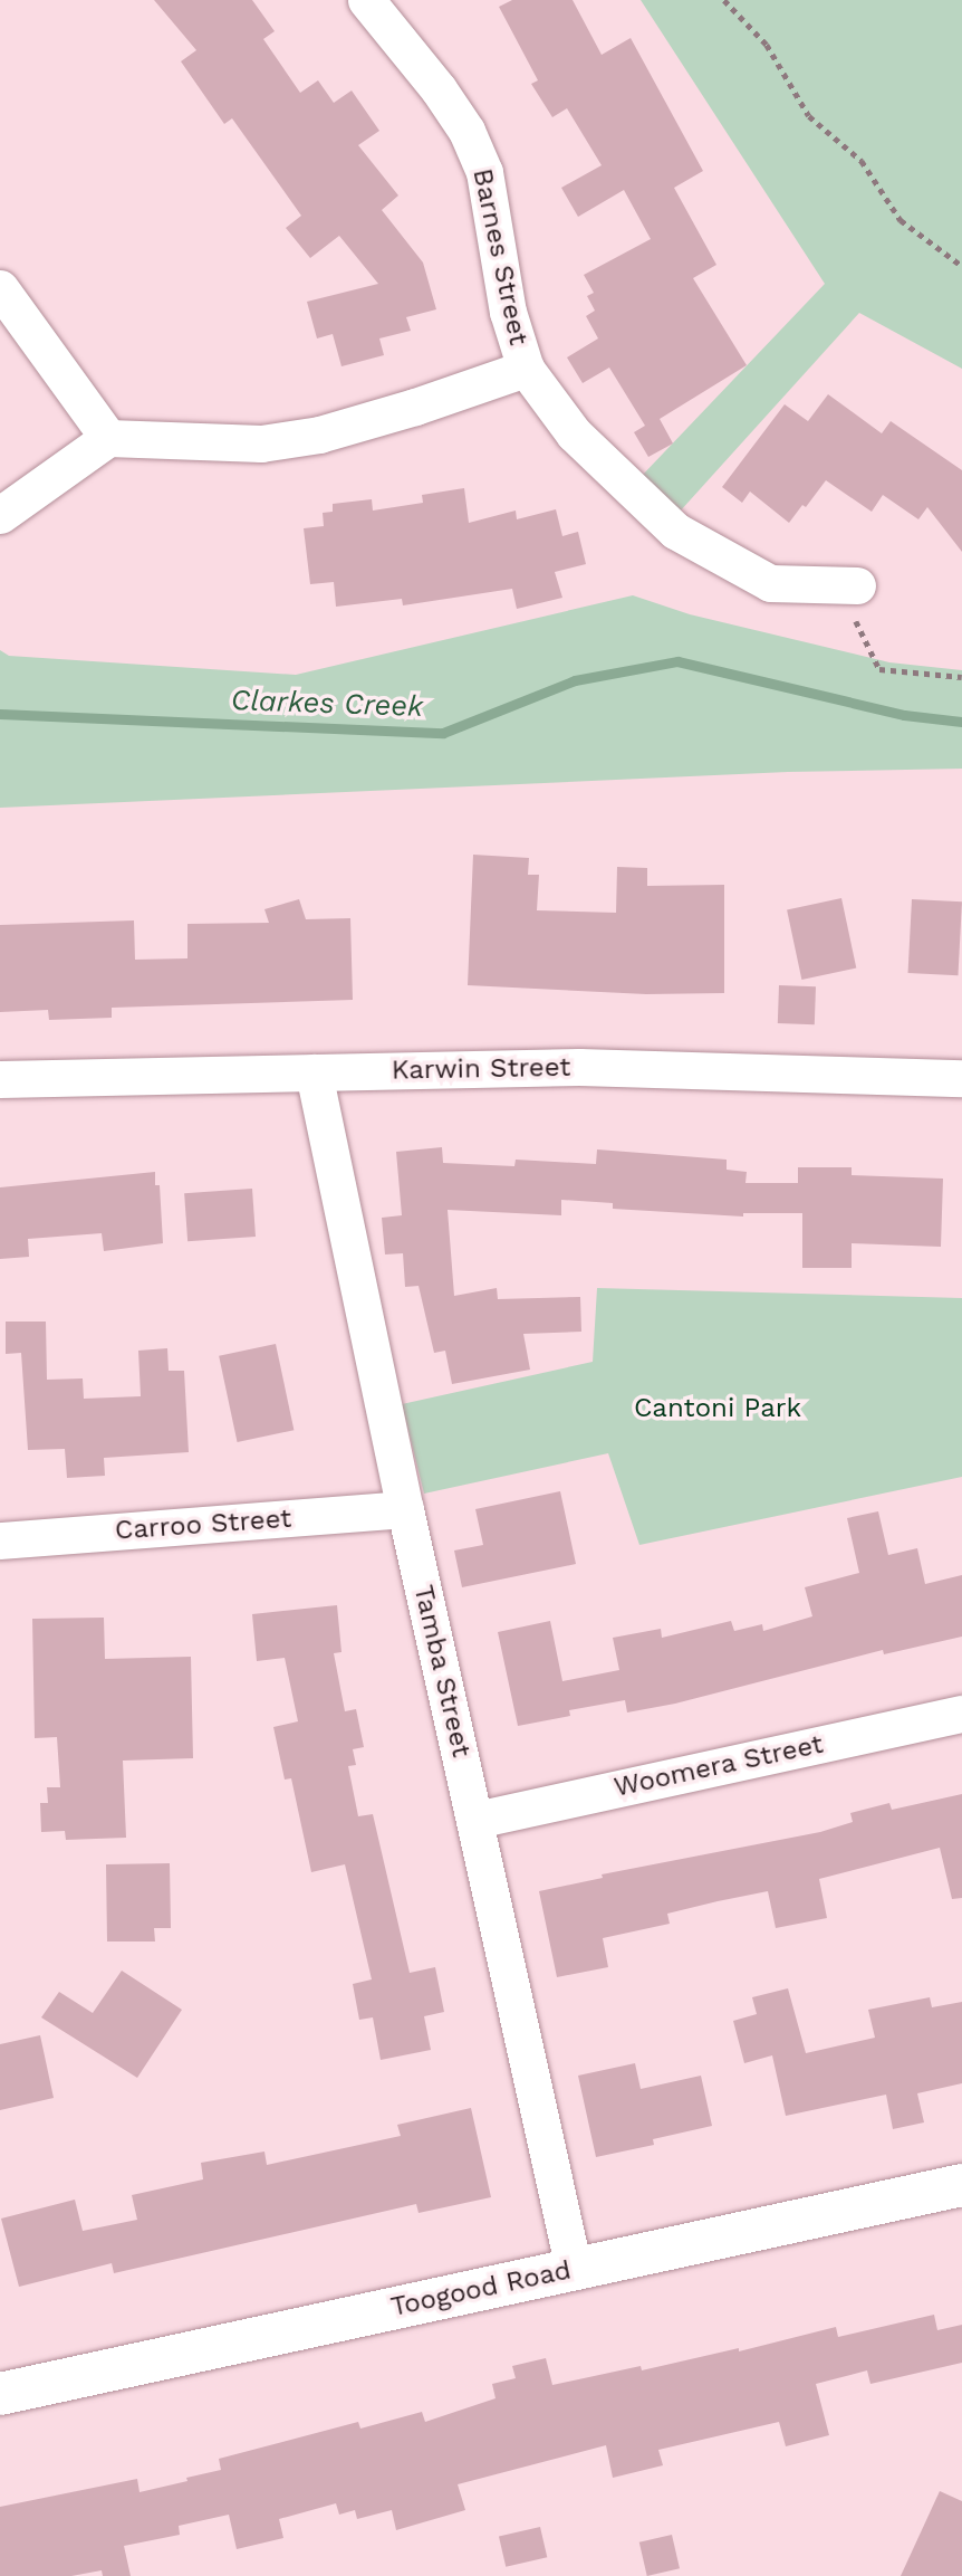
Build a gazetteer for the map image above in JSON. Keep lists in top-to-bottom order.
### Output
{
  "streets": {
    "street": [
      "Barnes Street",
      "Karwin Street",
      "Carroo Street",
      "Tamba Street",
      "Woomera Street",
      "Toogood Road"
    ]
  },
  "crossings": [
    ["Karwin Street", "Tamba Street"],
    ["Carroo Street", "Tamba Street"],
    ["Tamba Street", "Woomera Street"],
    ["Tamba Street", "Toogood Road"]
  ],
  "water": ["Clarkes Creek"],
  "parks": ["Cantoni Park"]
}
